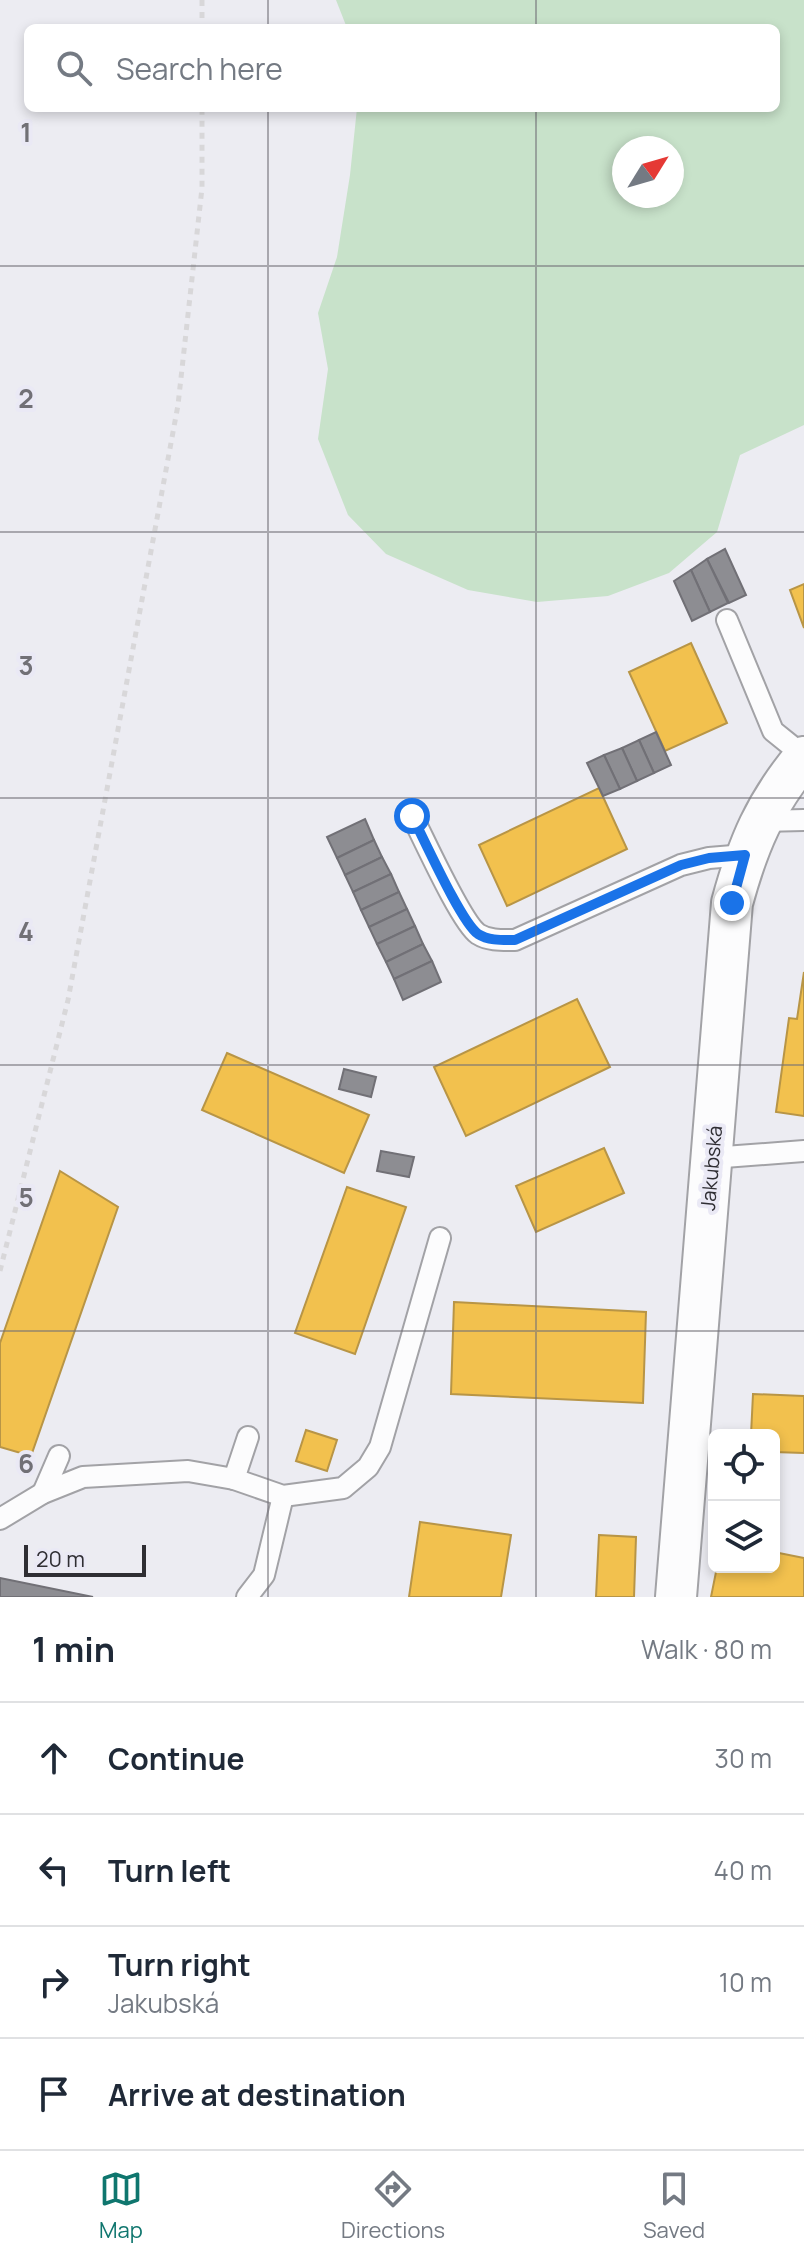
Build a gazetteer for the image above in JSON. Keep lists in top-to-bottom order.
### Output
{
  "streets": {
    "street": ["Jakubská"]
  },
  "scale_bar": "20 m",
  "north": "top right",
  "page": {
    "search": "Search here",
    "scale": "20 m",
    "heading": ["1 min", "Walk · 80 m"],
    "list": [
      ["Continue", "30 m"],
      ["Turn left", "40 m"],
      ["Turn right", "Jakubská", "10 m"],
      "Arrive at destination"
    ],
    "nav": ["Map", "Directions", "Saved"]
  },
  "grid": {
    "rows": [
      "1",
      "2",
      "3",
      "4",
      "5",
      "6"
    ]
  }
}
